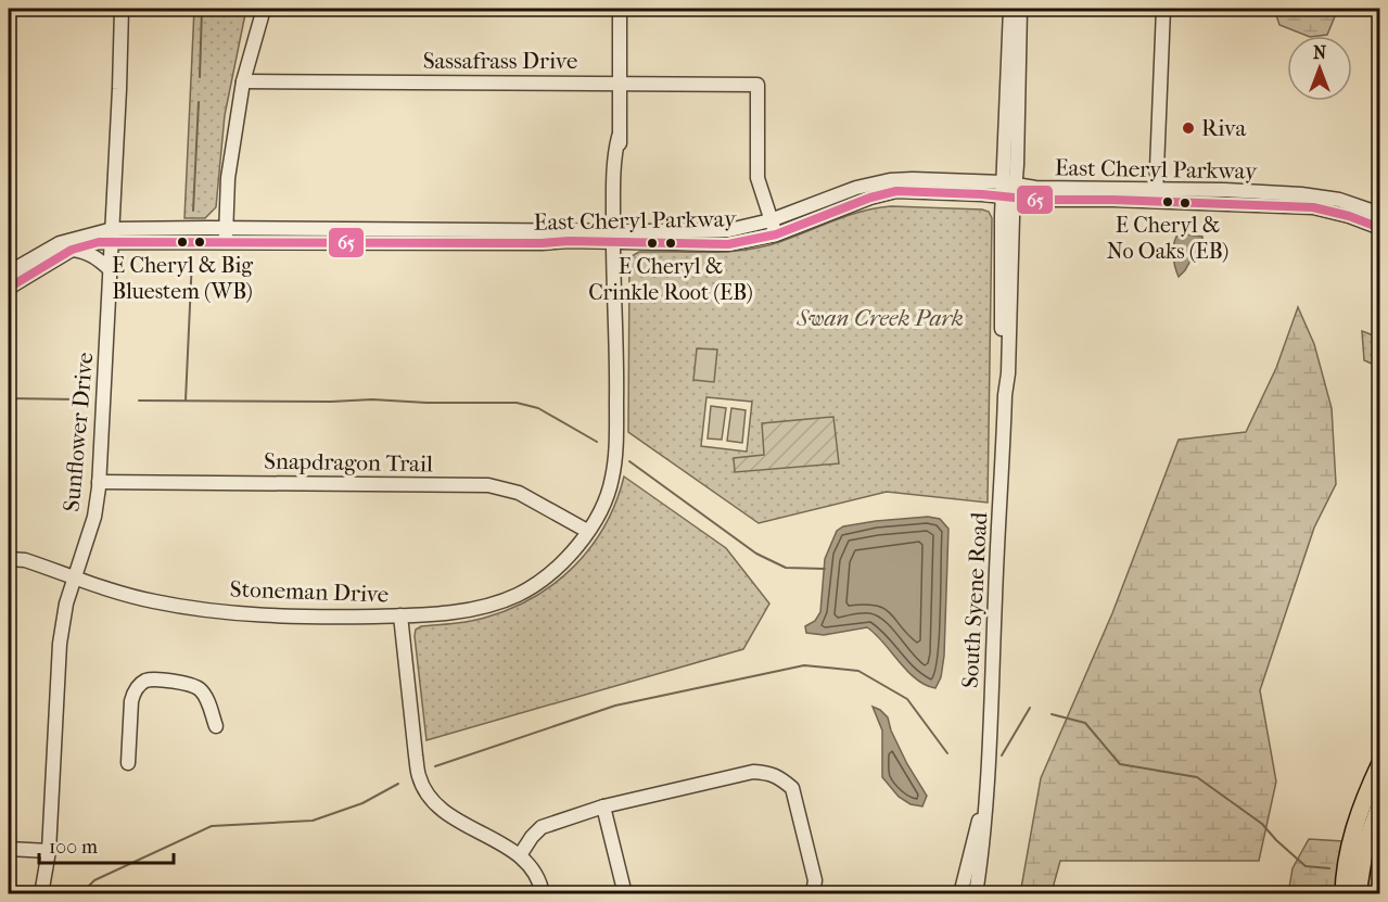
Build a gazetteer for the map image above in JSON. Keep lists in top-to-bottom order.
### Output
{
  "streets": {
    "street": [
      "Sassafrass Drive",
      "East Cheryl Parkway",
      "Sunflower Drive",
      "Snapdragon Trail",
      "Stoneman Drive",
      "South Syene Road"
    ]
  },
  "crossings": [
    ["Sassafrass Drive", "East Cheryl Parkway"],
    ["Sassafrass Drive", "Stoneman Drive"],
    ["East Cheryl Parkway", "Sunflower Drive"],
    ["East Cheryl Parkway", "Stoneman Drive"],
    ["East Cheryl Parkway", "South Syene Road"],
    ["Sunflower Drive", "Snapdragon Trail"],
    ["Sunflower Drive", "Stoneman Drive"],
    ["Snapdragon Trail", "Stoneman Drive"]
  ],
  "parks": ["Swan Creek Park"],
  "places": [
    "Riva",
    "E Cheryl & No Oaks (EB)",
    "E Cheryl & Big Bluestem (WB)",
    "E Cheryl & Crinkle Root (EB)"
  ],
  "lines": ["transit line 65"],
  "scale_bar": "100 m",
  "north": "top"
}
